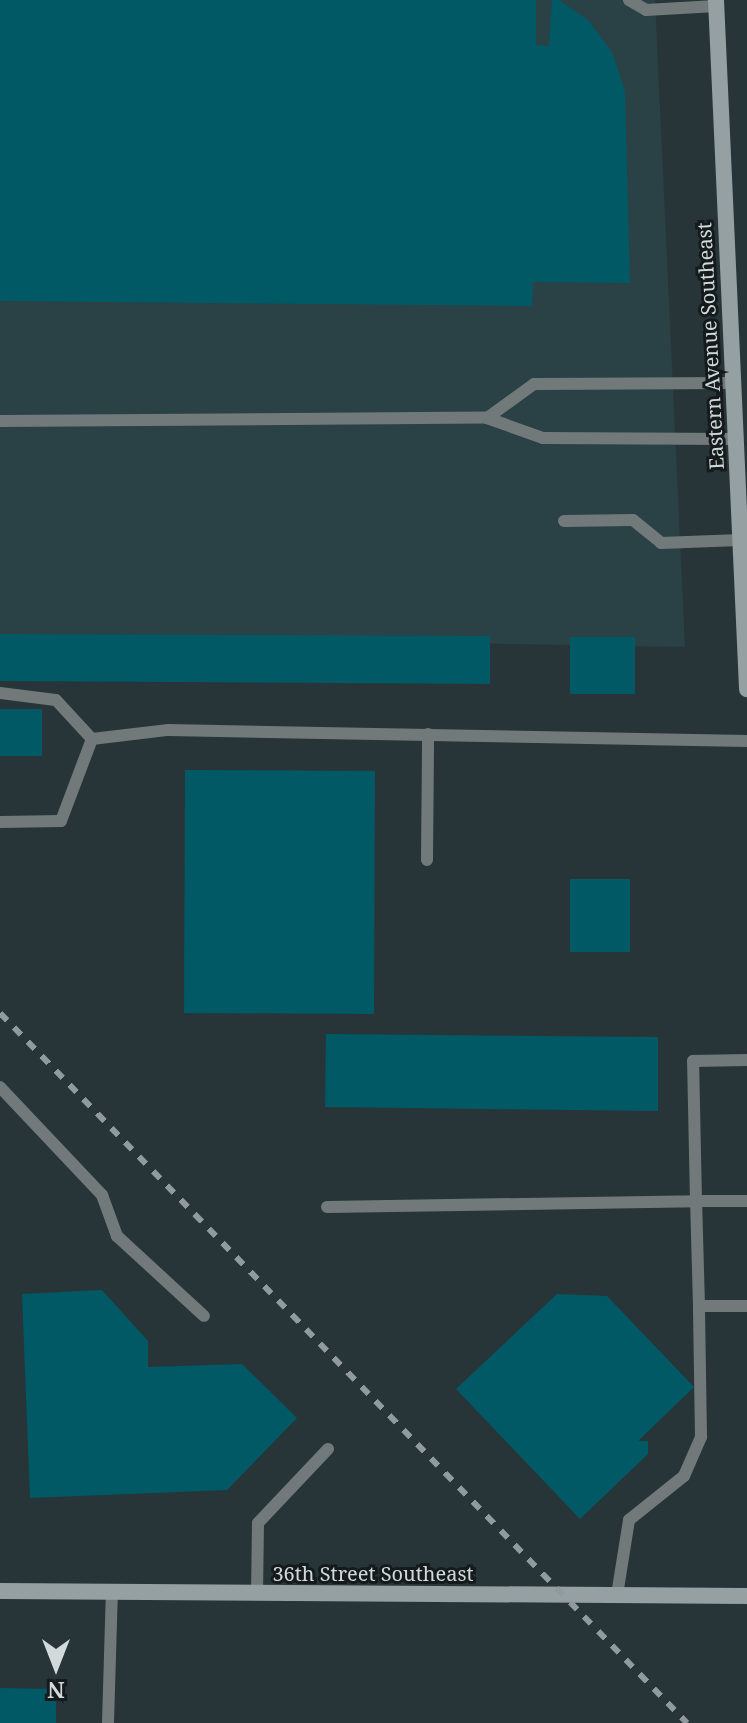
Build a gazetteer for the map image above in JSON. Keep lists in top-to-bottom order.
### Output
{
  "streets": {
    "street": ["Eastern Avenue Southeast", "36th Street Southeast"]
  },
  "north": "bottom"
}
